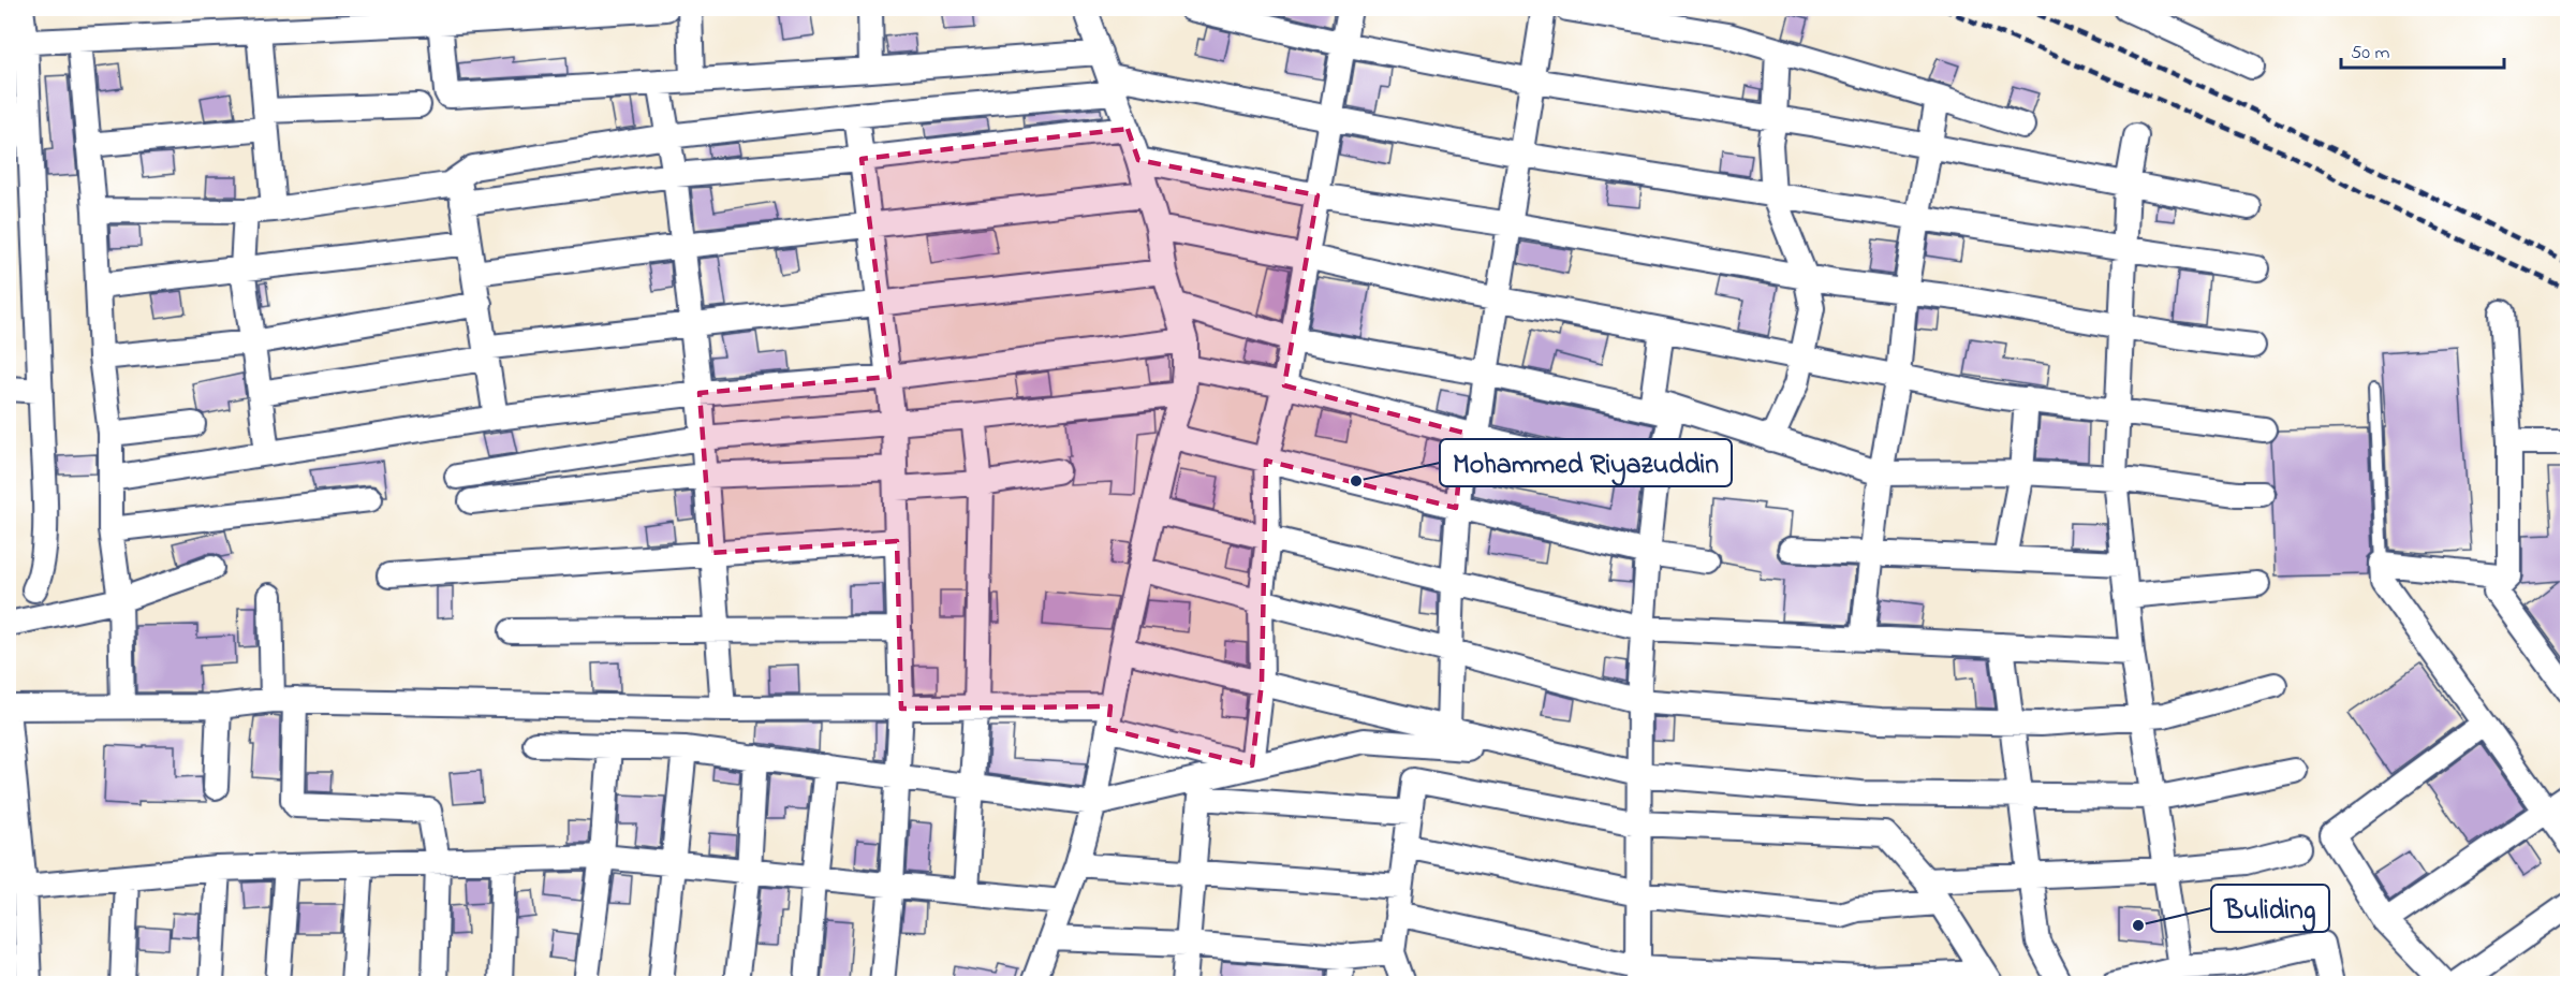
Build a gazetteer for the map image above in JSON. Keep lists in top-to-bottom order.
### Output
{
  "places": ["Mohammed Riyazuddin", "Buliding"],
  "scale_bar": "50 m"
}
